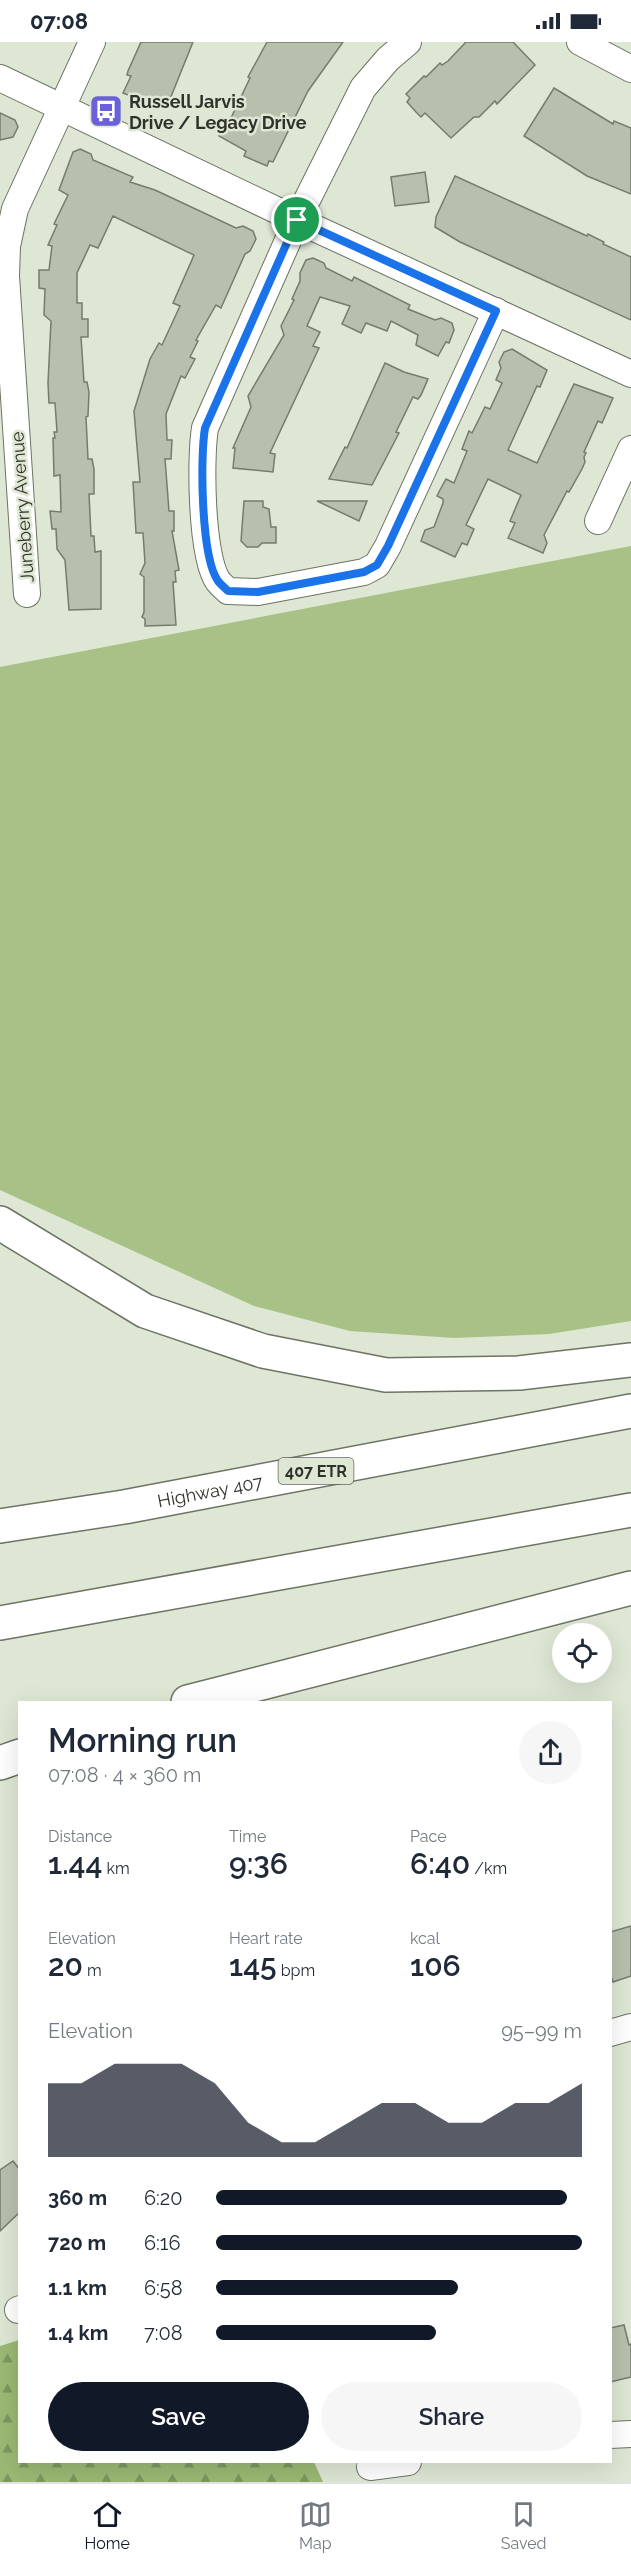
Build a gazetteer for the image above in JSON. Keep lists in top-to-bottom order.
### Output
{
  "streets": {
    "highway": ["407 ETR", "Highway 407"],
    "street": ["Juneberry Avenue"]
  },
  "places": {
    "bus stop": ["Russell Jarvis Drive / Legacy Drive"]
  },
  "page": {
    "status": "07:08",
    "heading": ["Morning run", "07:08 · 4 × 360 m"],
    "stats": [
      ["Distance", "1.44 km"],
      ["Time", "9:36"],
      ["Pace", "6:40 /km"],
      ["Elevation", "20 m"],
      ["Heart rate", "145 bpm"],
      ["kcal", "106"]
    ],
    "chart": ["Elevation", "95–99 m"],
    "list": [
      {
        "name": "360 m",
        "note": "6:20"
      },
      {
        "name": "720 m",
        "note": "6:16"
      },
      {
        "name": "1.1 km",
        "note": "6:58"
      },
      {
        "name": "1.4 km",
        "note": "7:08"
      }
    ],
    "buttons": ["Save", "Share"],
    "tabs": ["Home", "Map", "Saved"]
  }
}
